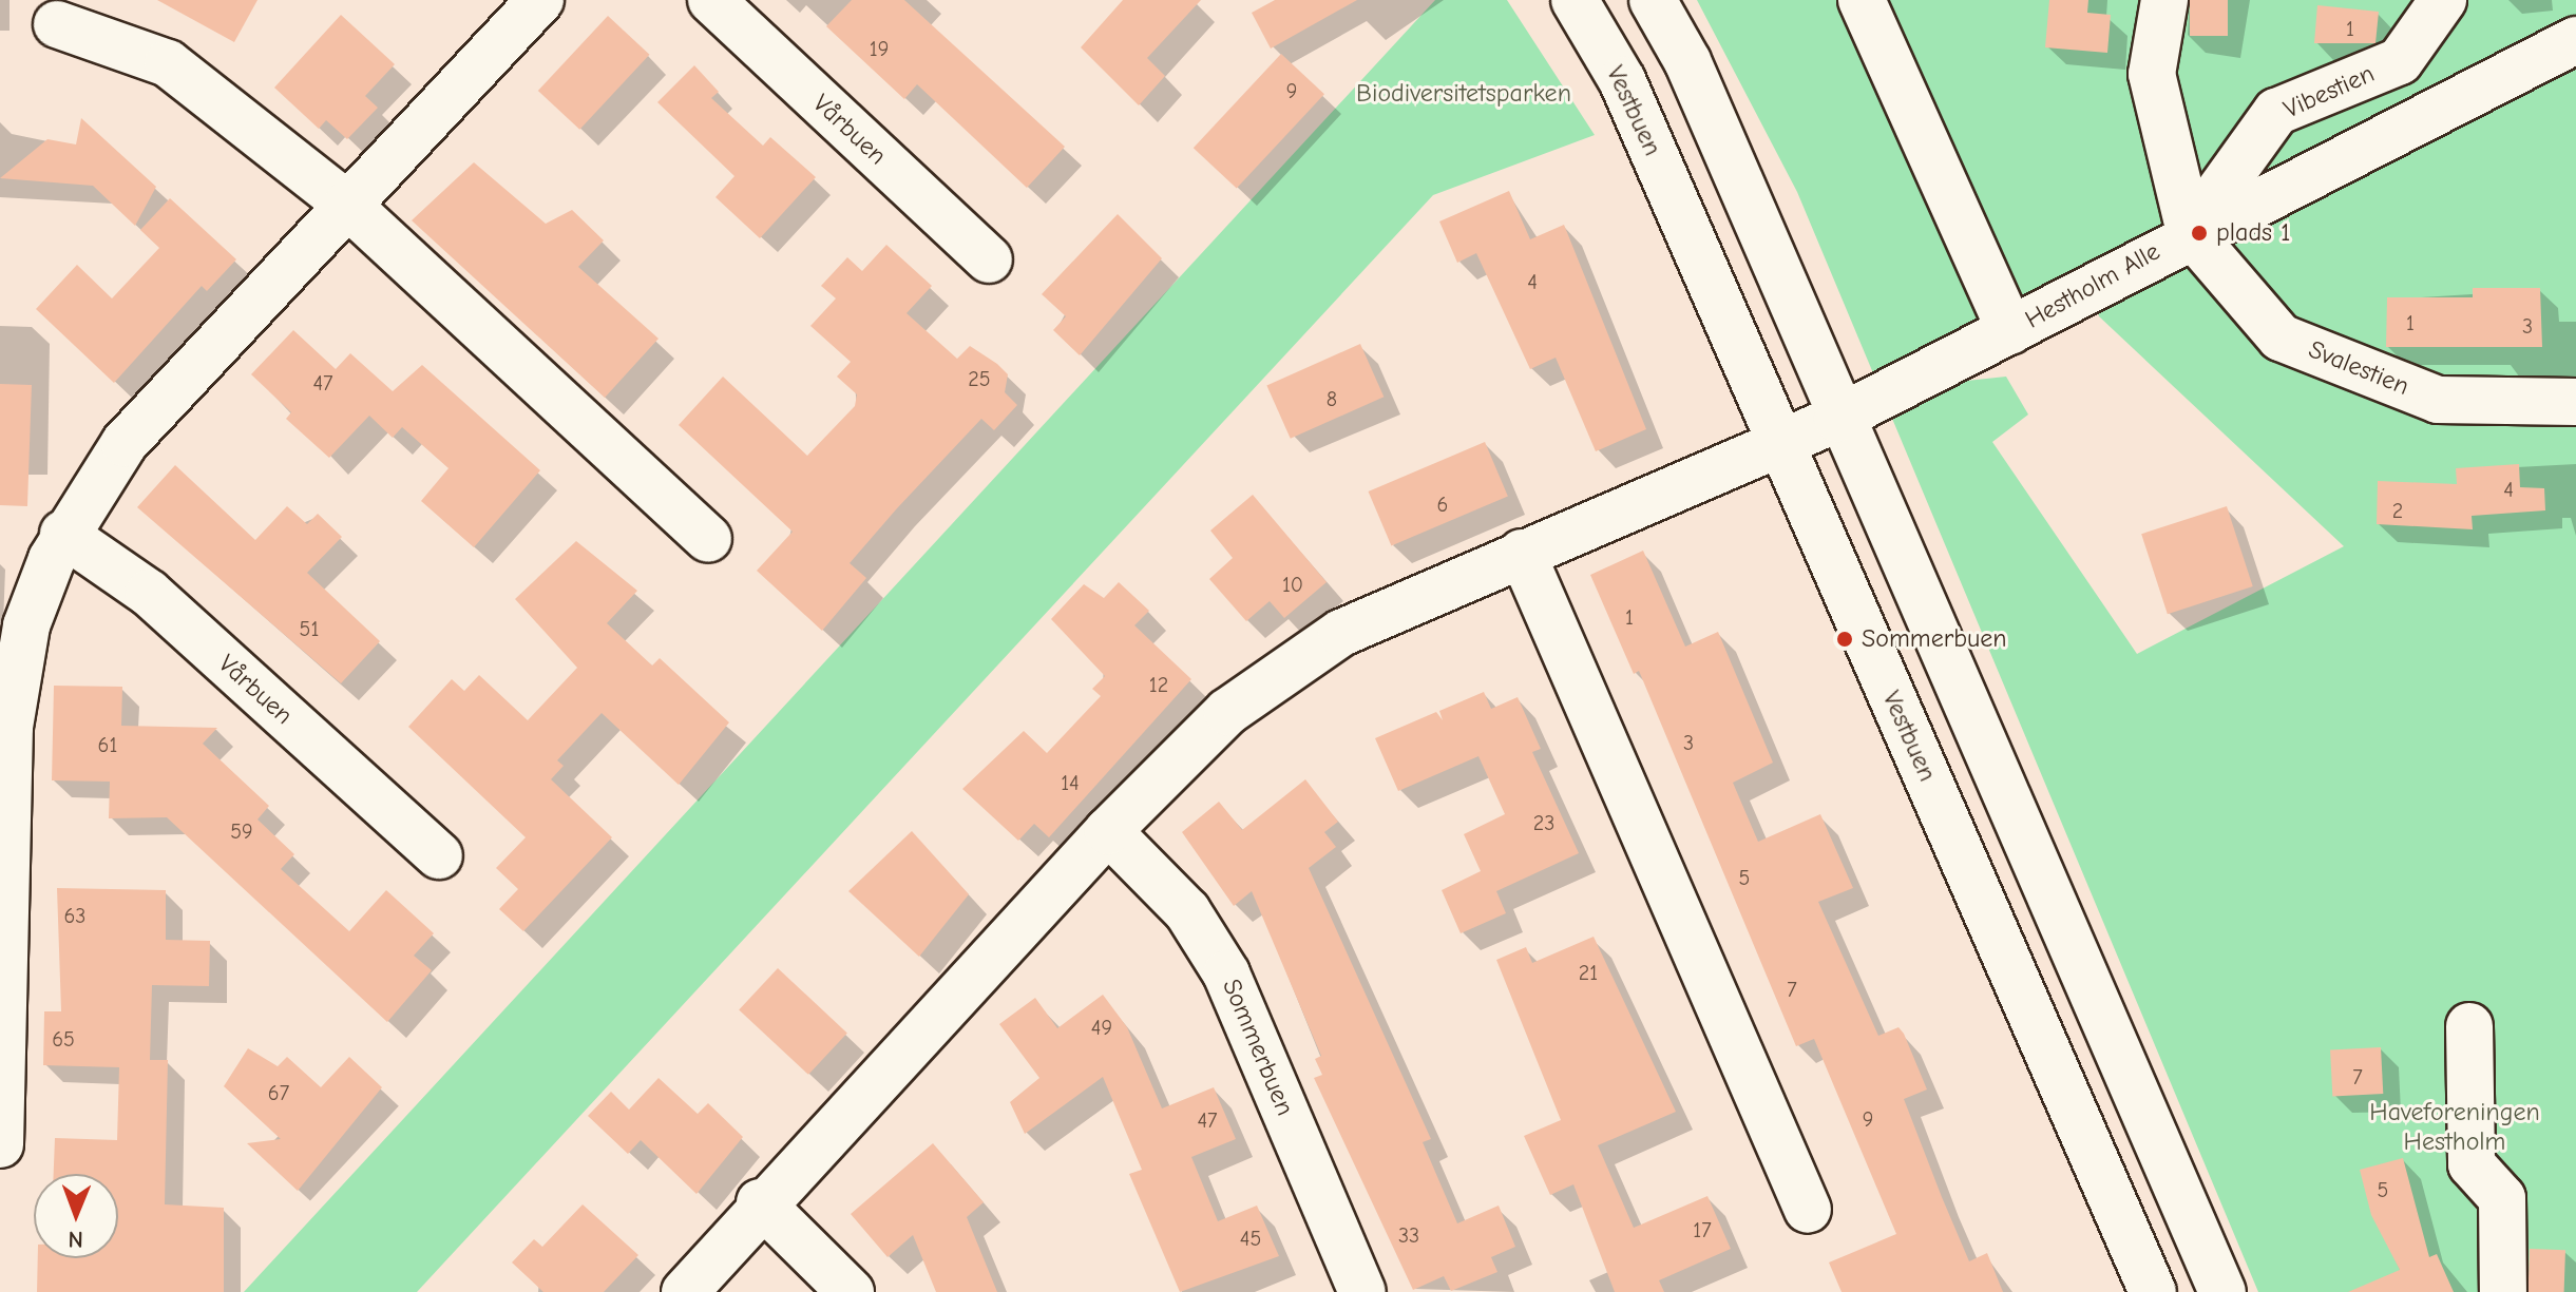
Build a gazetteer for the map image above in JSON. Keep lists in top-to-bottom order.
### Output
{
  "streets": {
    "street": [
      "Vibestien",
      "Vestbuen",
      "Vårbuen",
      "Hestholm Alle",
      "Svalestien",
      "Sommerbuen"
    ]
  },
  "crossings": [
    ["Vibestien", "Hestholm Alle"],
    ["Vibestien", "Svalestien"],
    ["Hestholm Alle", "Svalestien"]
  ],
  "parks": ["Biodiversitetsparken", "Haveforeningen Hestholm"],
  "places": ["plads 1", "Sommerbuen"],
  "house_numbers": [
    "1",
    "19",
    "9",
    "4",
    "1",
    "3",
    "25",
    "47",
    "8",
    "4",
    "6",
    "2",
    "10",
    "1",
    "51",
    "12",
    "3",
    "61",
    "14",
    "23",
    "59",
    "5",
    "63",
    "21",
    "7",
    "49",
    "65",
    "7",
    "67",
    "9",
    "47",
    "5",
    "17",
    "33",
    "45"
  ],
  "north": "bottom"
}
